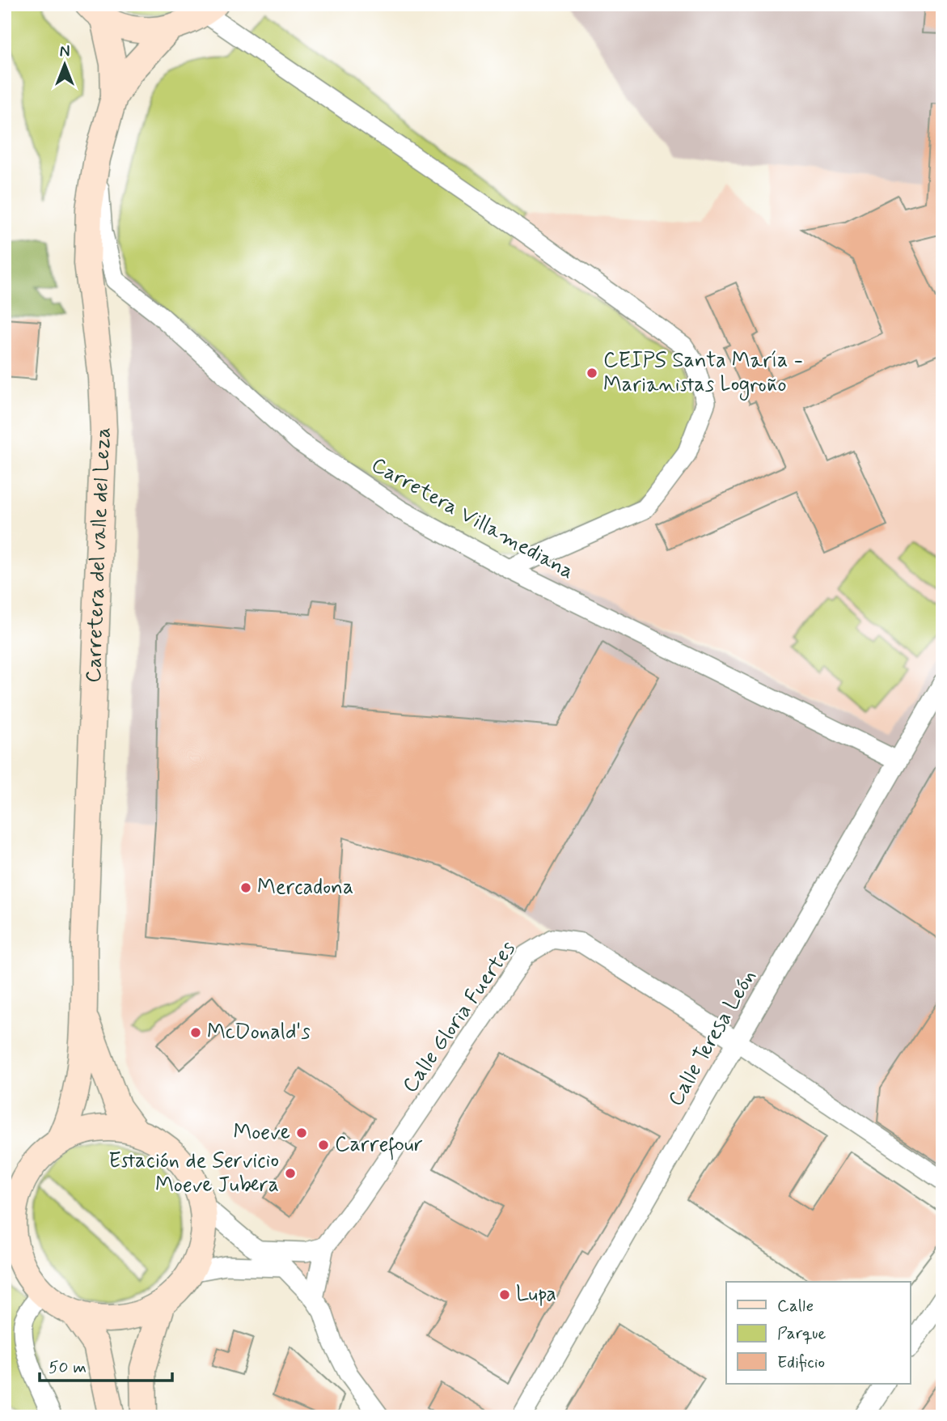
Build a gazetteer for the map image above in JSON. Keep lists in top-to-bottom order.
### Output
{
  "streets": {
    "main road": ["Carretera del valle del Leza"],
    "street": ["Carretera Villamediana", "Calle Gloria Fuertes", "Calle Teresa León"]
  },
  "crossings": [
    ["Carretera Villamediana", "Carretera del valle del Leza"],
    ["Carretera Villamediana", "Calle Teresa León"],
    ["Calle Gloria Fuertes", "Calle Teresa León"]
  ],
  "places": [
    "CEIPS Santa María - Marianistas Logroño",
    "Mercadona",
    "McDonald's",
    "Moeve",
    "Carrefour",
    "Estación de Servicio Moeve Jubera",
    "Lupa"
  ],
  "legend": ["Calle", "Parque", "Edificio"],
  "scale_bar": "50 m",
  "north": "top"
}
